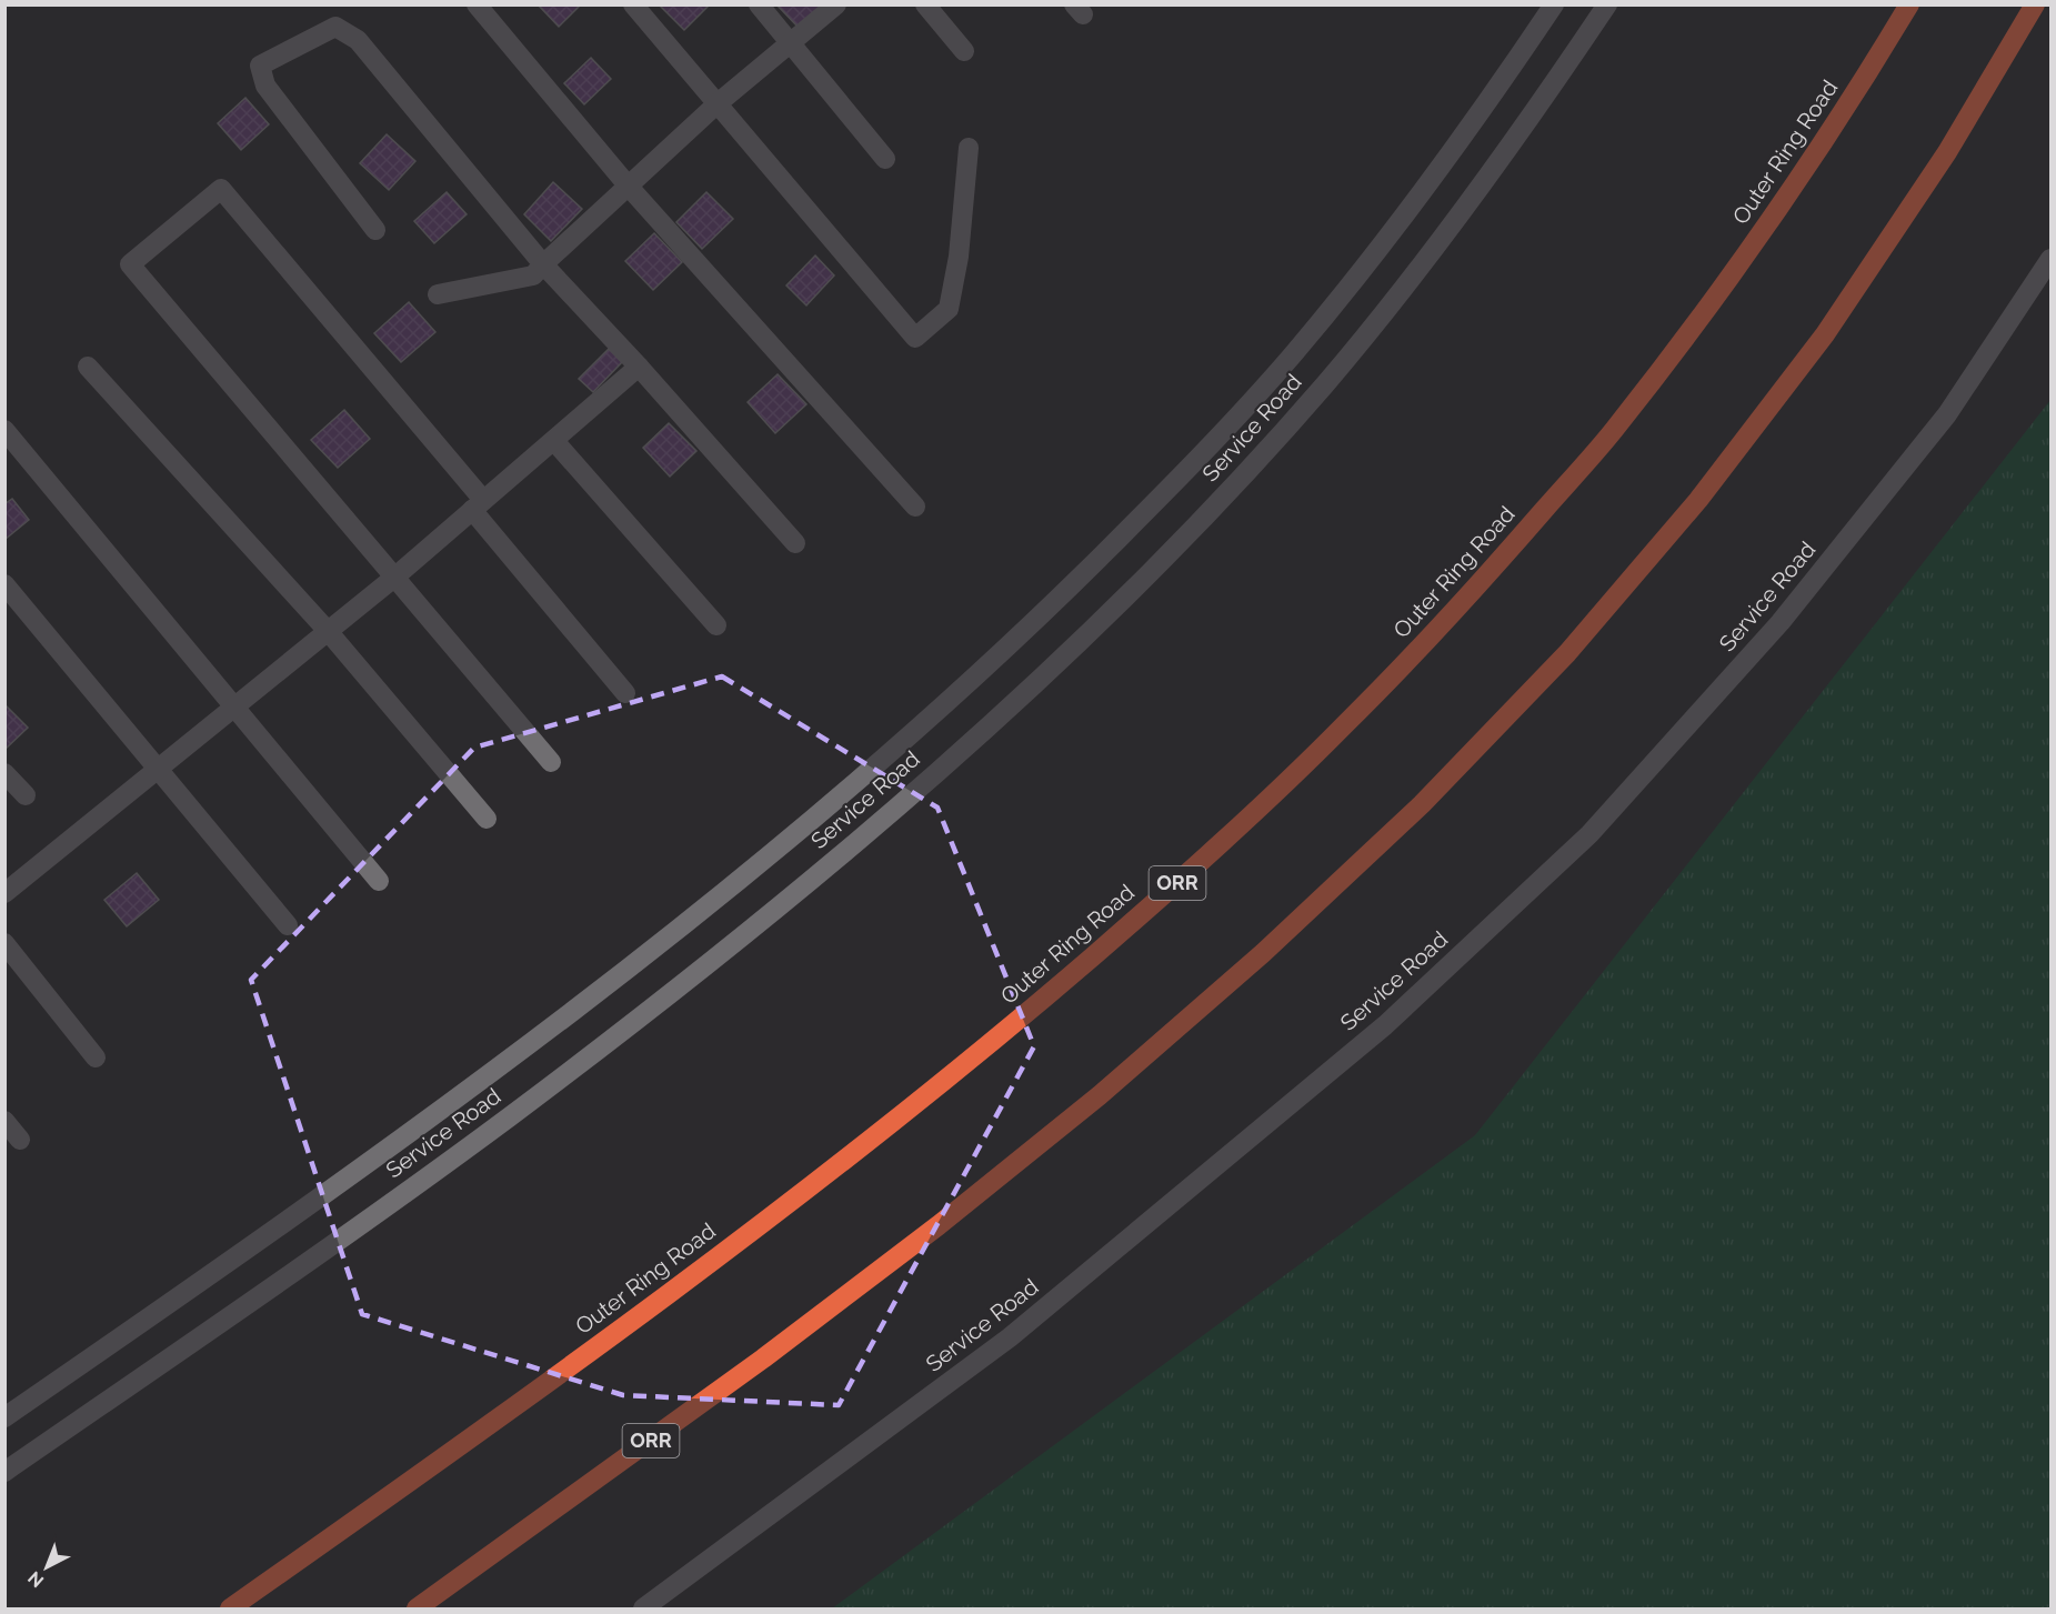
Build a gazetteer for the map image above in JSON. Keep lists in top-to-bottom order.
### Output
{
  "streets": {
    "highway": ["Outer Ring Road", "ORR"],
    "street": ["Service Road"]
  },
  "north": "bottom left"
}
